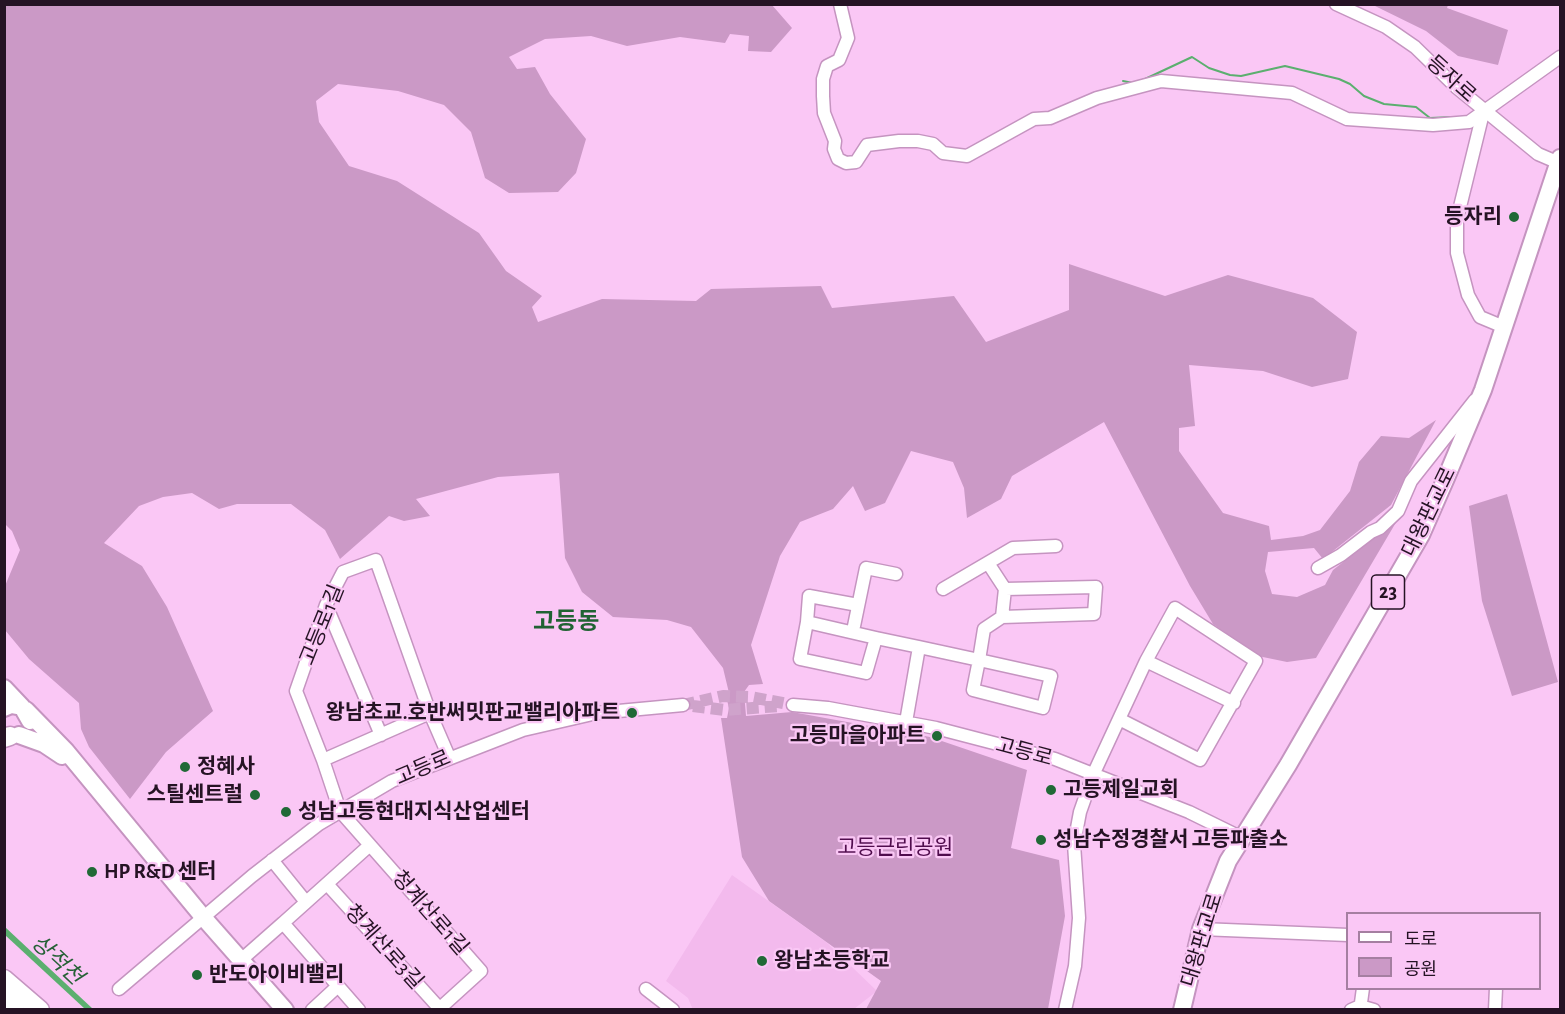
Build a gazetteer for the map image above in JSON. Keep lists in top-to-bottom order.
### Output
{
  "streets": {
    "main road": ["대왕판교로", "23"],
    "street": [
      "등자로",
      "고등로1길",
      "고등로",
      "청계산로1길",
      "청계산로3길"
    ]
  },
  "crossings": [
    ["등자로", "대왕판교로"],
    ["대왕판교로", "고등로"],
    ["고등로1길", "고등로"],
    ["고등로1길", "청계산로1길"],
    ["고등로", "청계산로1길"],
    ["청계산로1길", "청계산로3길"]
  ],
  "districts": ["고등동"],
  "water": ["상적천"],
  "parks": ["고등근린공원"],
  "places": [
    "등자리",
    "왕남초교.호반써밋판교밸리아파트",
    "고등마을아파트",
    "정혜사",
    "고등제일교회",
    "스틸센트럴",
    "성남고등현대지식산업센터",
    "성남수정경찰서 고등파출소",
    "HP R&D 센터",
    "왕남초등학교",
    "반도아이비밸리"
  ],
  "legend": ["도로", "공원"]
}
